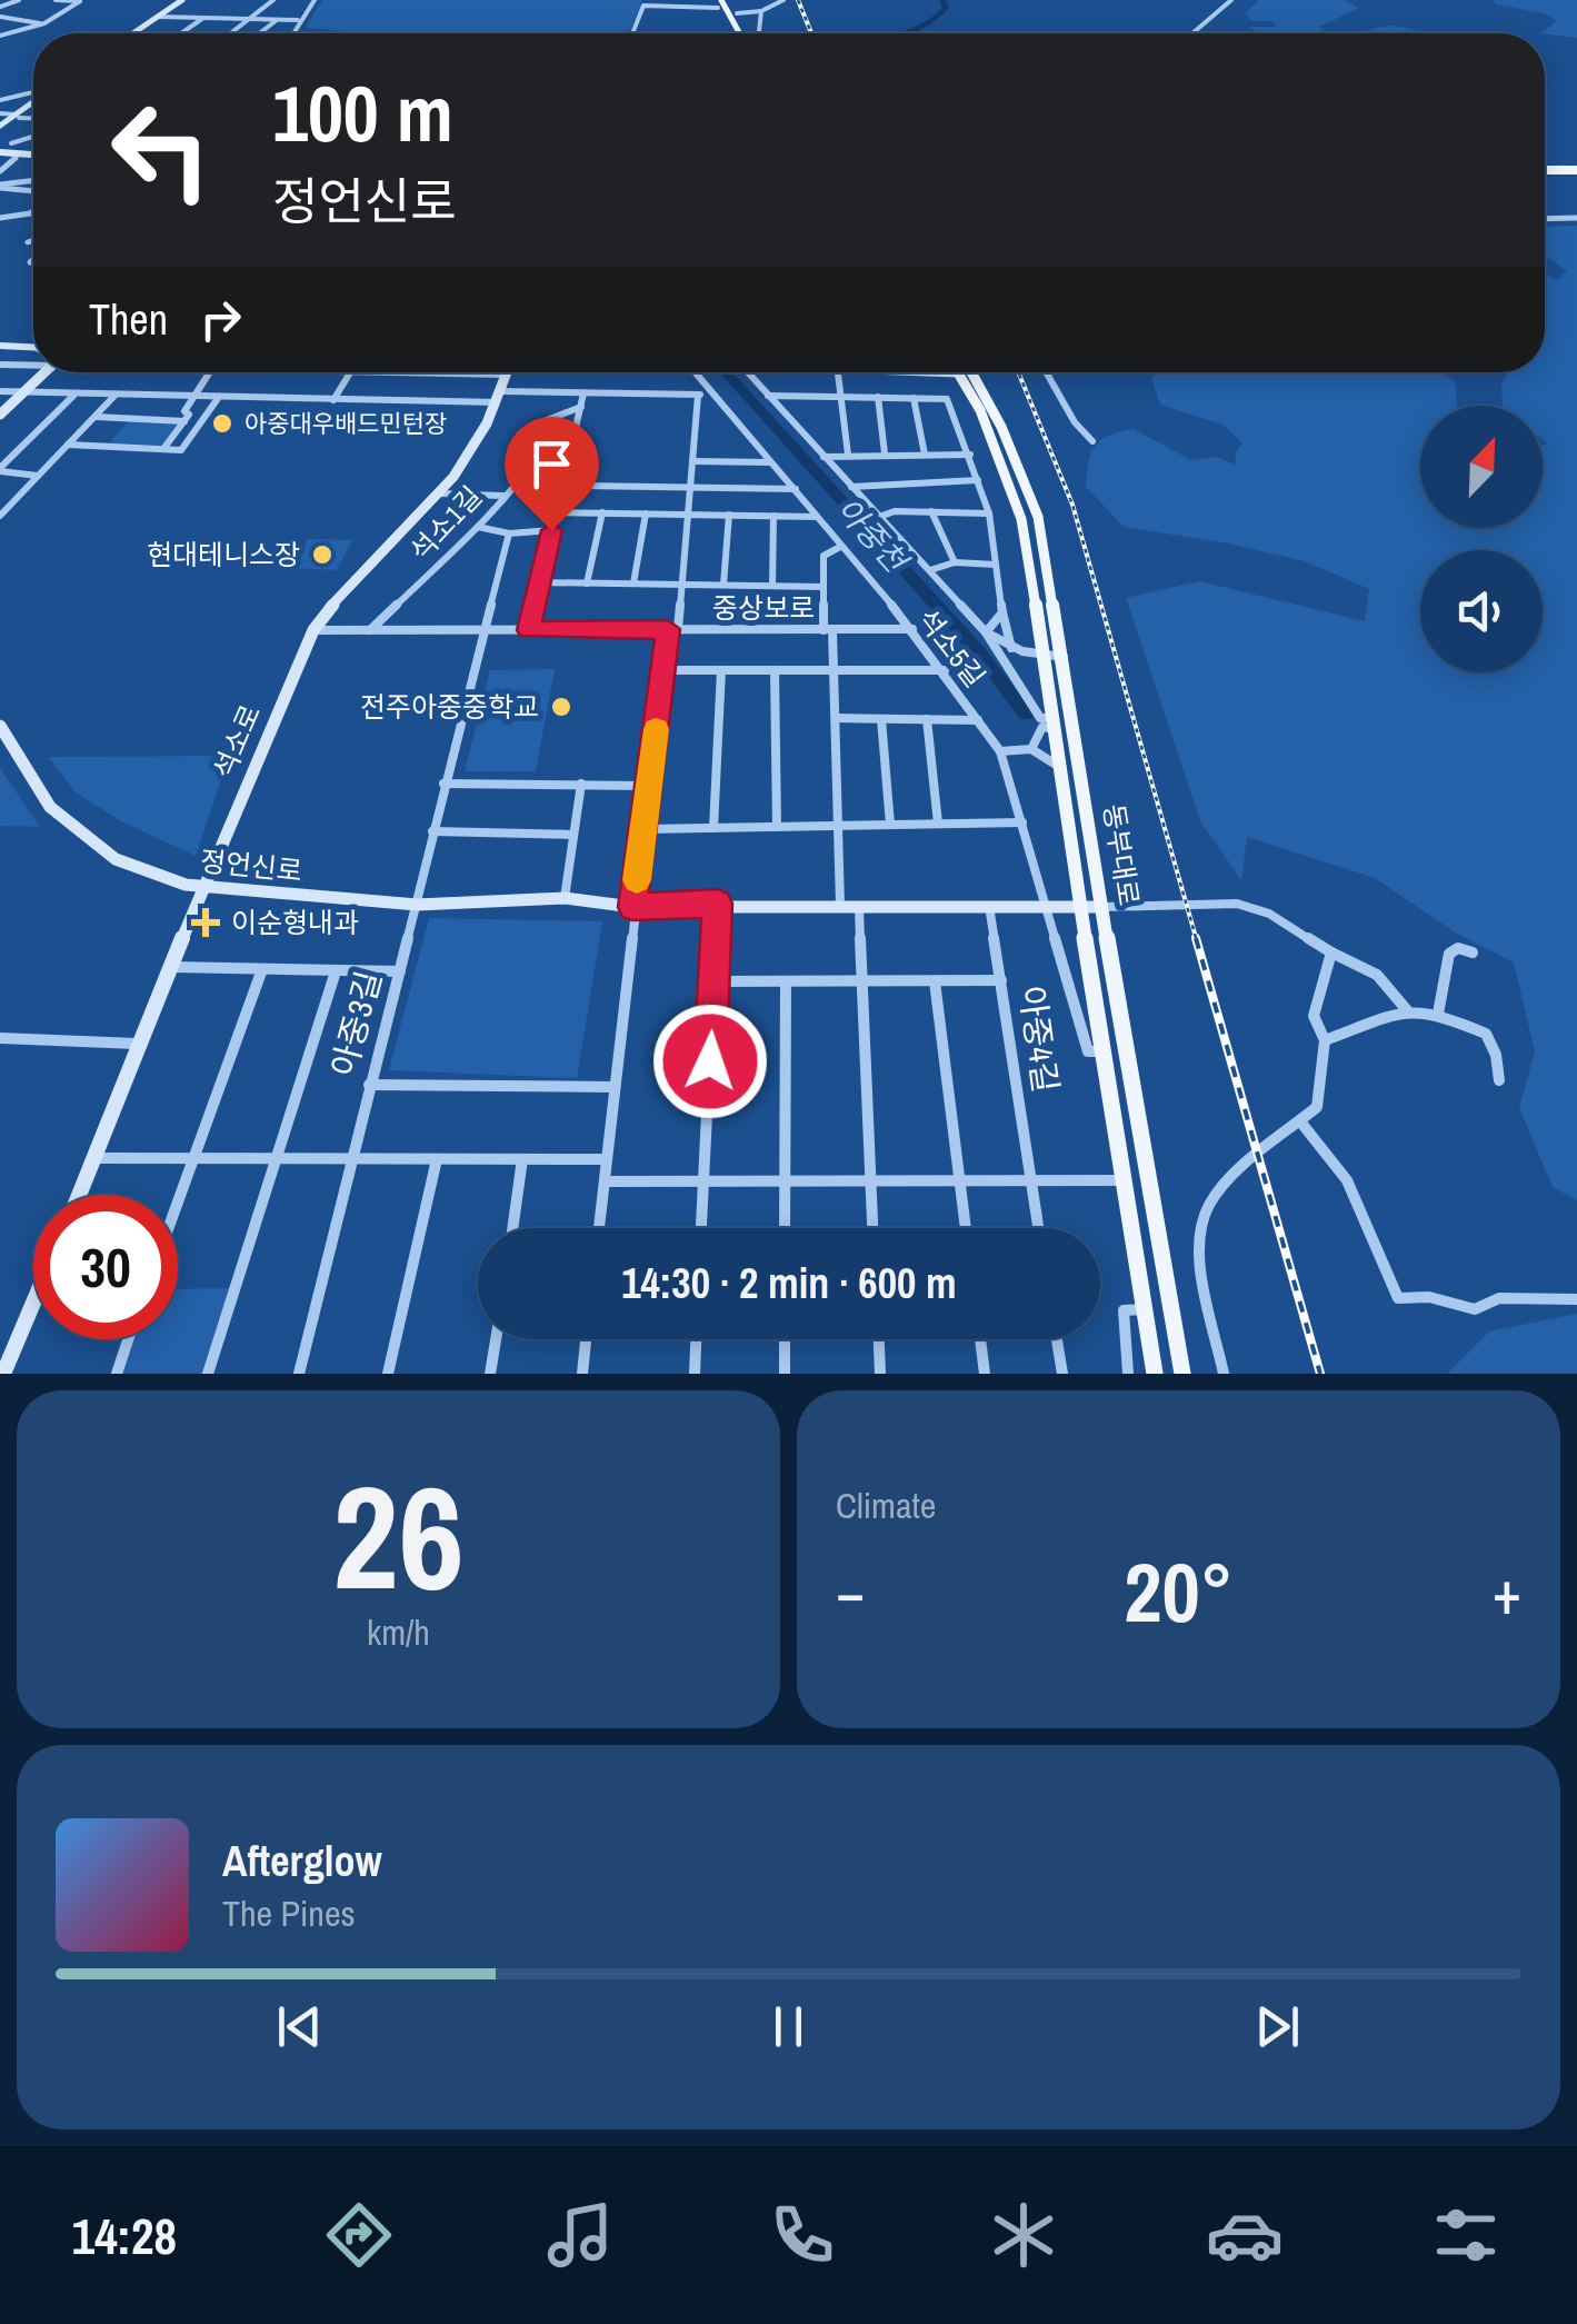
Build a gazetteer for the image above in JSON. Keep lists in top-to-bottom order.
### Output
{
  "streets": {
    "main road": ["동부대로"],
    "street": [
      "석소1길",
      "중상보로",
      "석소5길",
      "석소로",
      "정언신로",
      "아중3길",
      "아중4길"
    ]
  },
  "crossings": [
    ["석소1길", "중상보로"],
    ["중상보로", "석소5길"],
    ["중상보로", "석소로"],
    ["중상보로", "아중3길"],
    ["석소5길", "동부대로"],
    ["석소5길", "정언신로"],
    ["석소로", "정언신로"],
    ["동부대로", "정언신로"],
    ["정언신로", "아중3길"],
    ["정언신로", "아중4길"]
  ],
  "water": ["아중천"],
  "places": {
    "other": ["아중대우배드민턴장", "현대테니스장", "전주아중중학교"],
    "health": ["이순형내과"]
  },
  "north": "top right",
  "page": {
    "turn": ["100 m", "정언신로"],
    "then": "Then",
    "limit": "30",
    "trip": "14:30 · 2 min · 600 m",
    "tile": [
      ["26", "km/h"],
      "Climate"
    ],
    "heat": ["−", "20°", "+"],
    "song": ["Afterglow", "The Pines"],
    "tabs": "14:28"
  }
}
